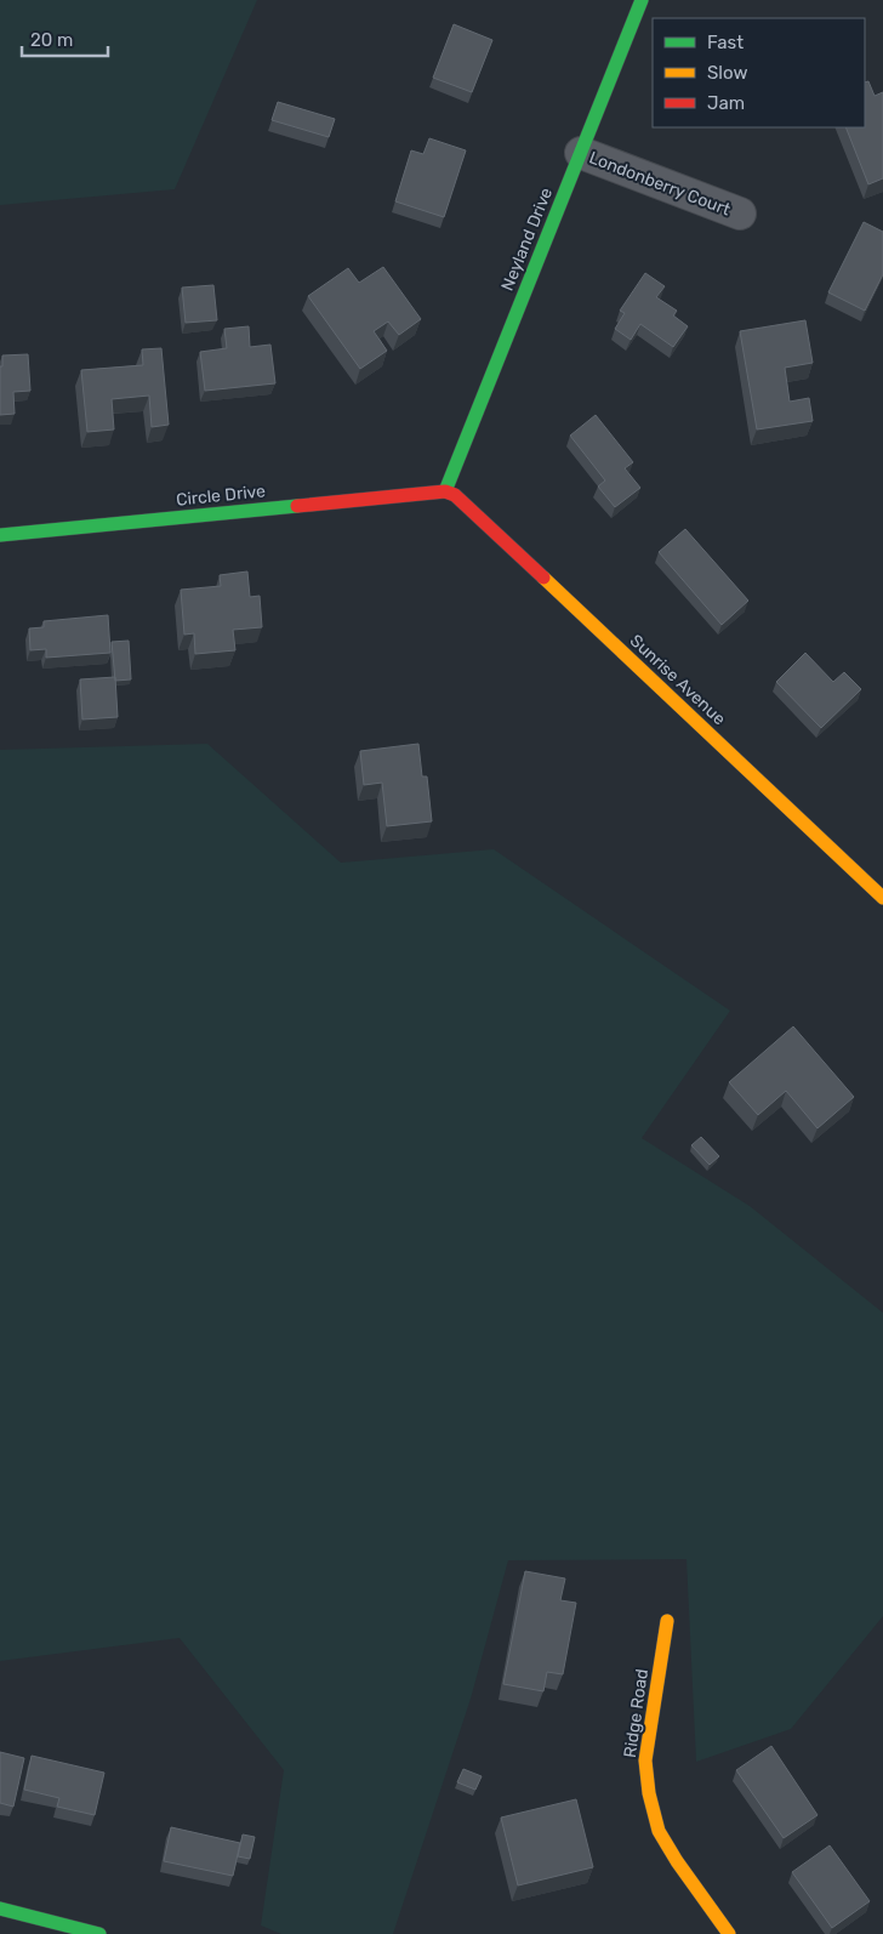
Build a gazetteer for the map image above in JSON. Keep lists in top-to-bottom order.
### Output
{
  "streets": {
    "street": [
      "Londonberry Court",
      "Neyland Drive",
      "Circle Drive",
      "Sunrise Avenue",
      "Ridge Road"
    ]
  },
  "crossings": [
    ["Londonberry Court", "Neyland Drive"],
    ["Neyland Drive", "Circle Drive"],
    ["Neyland Drive", "Sunrise Avenue"],
    ["Circle Drive", "Sunrise Avenue"]
  ],
  "legend": ["Fast", "Slow", "Jam"],
  "scale_bar": "20 m"
}
